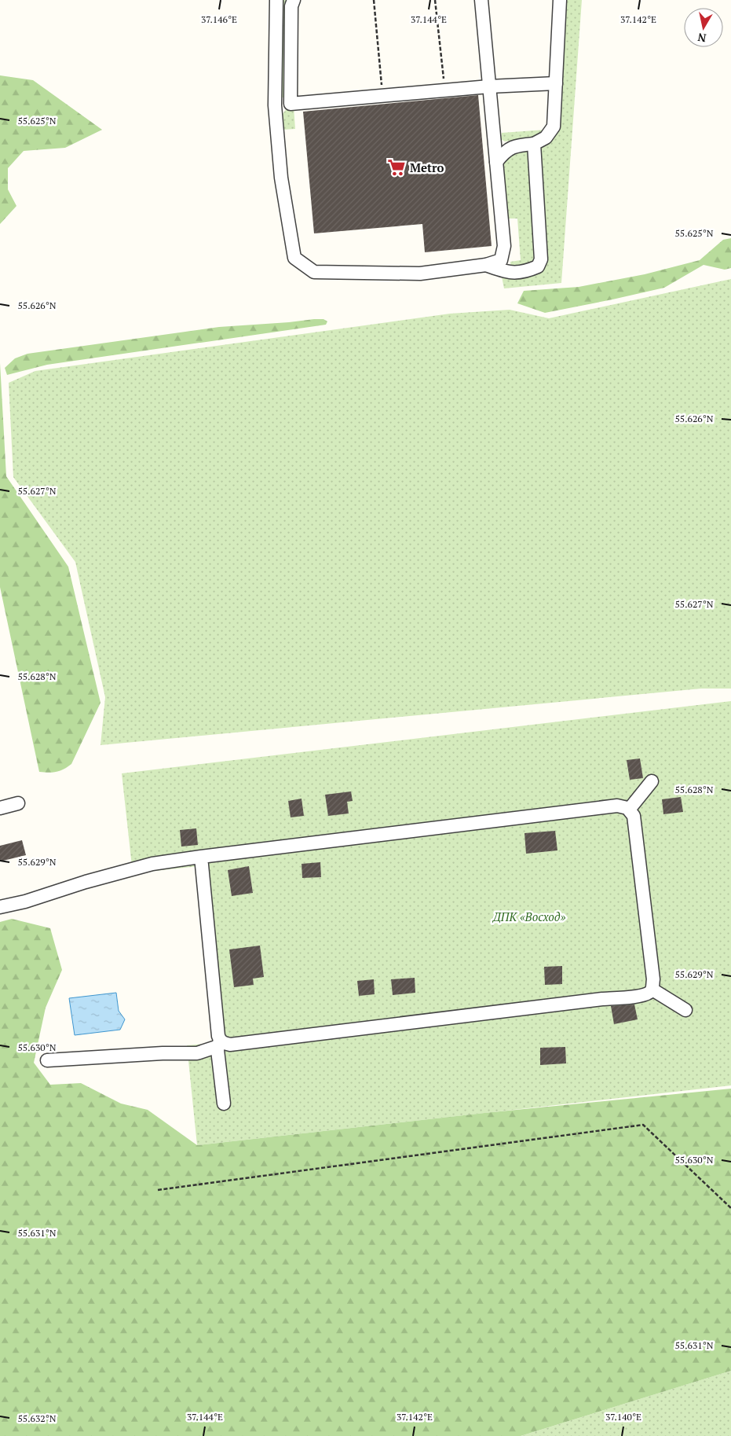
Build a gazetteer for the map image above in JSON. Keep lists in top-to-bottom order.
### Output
{
  "parks": ["ДПК «Восход»"],
  "places": {
    "supermarket": ["Metro"]
  },
  "north": "bottom",
  "coordinates": [
    "37.146°E",
    "37.144°E",
    "37.142°E",
    "55.625°N",
    "55.626°N",
    "55.627°N",
    "55.628°N",
    "55.629°N",
    "55.630°N",
    "55.631°N",
    "37.140°E",
    "55.632°N"
  ]
}
